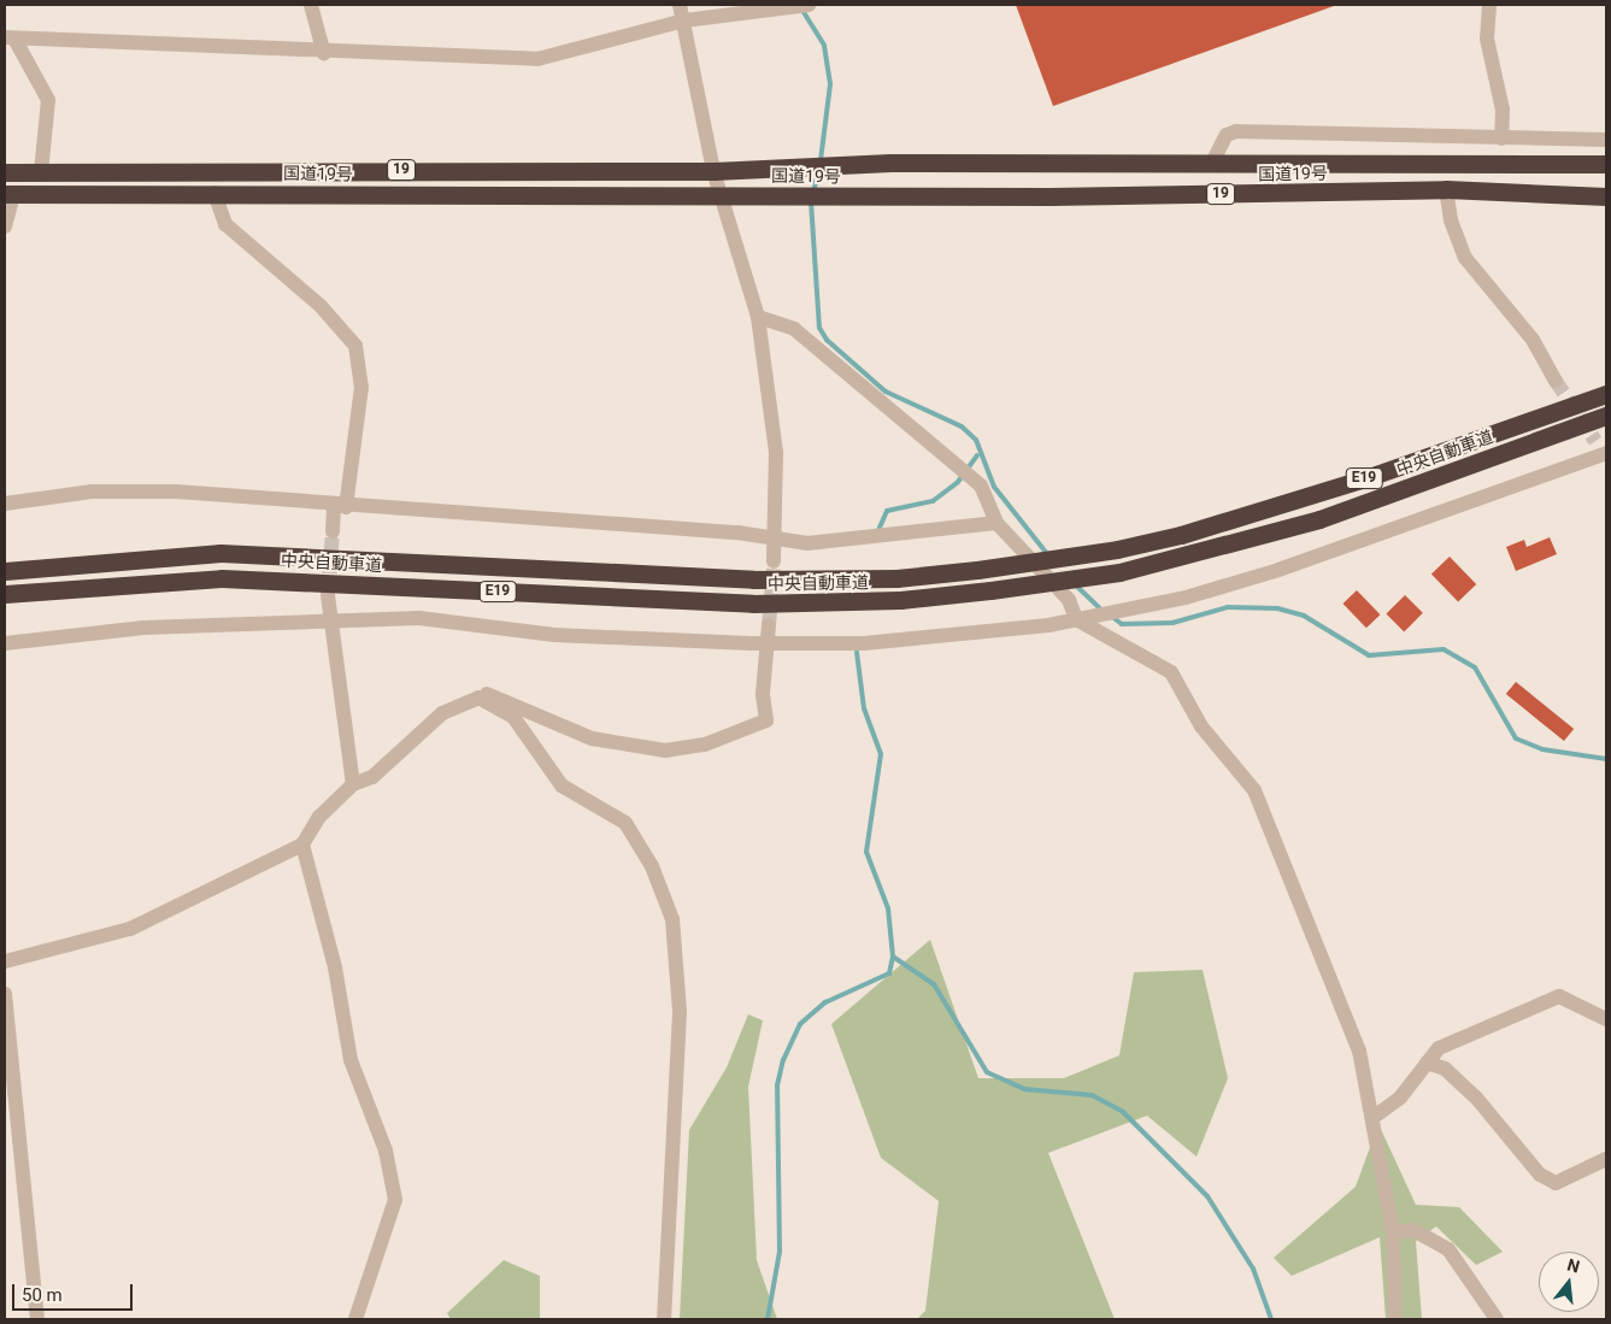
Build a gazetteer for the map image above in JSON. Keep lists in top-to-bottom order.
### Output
{
  "streets": {
    "highway": [
      "19",
      "国道19号",
      "中央自動車道",
      "E19"
    ]
  },
  "scale_bar": "50 m",
  "north": "top"
}
